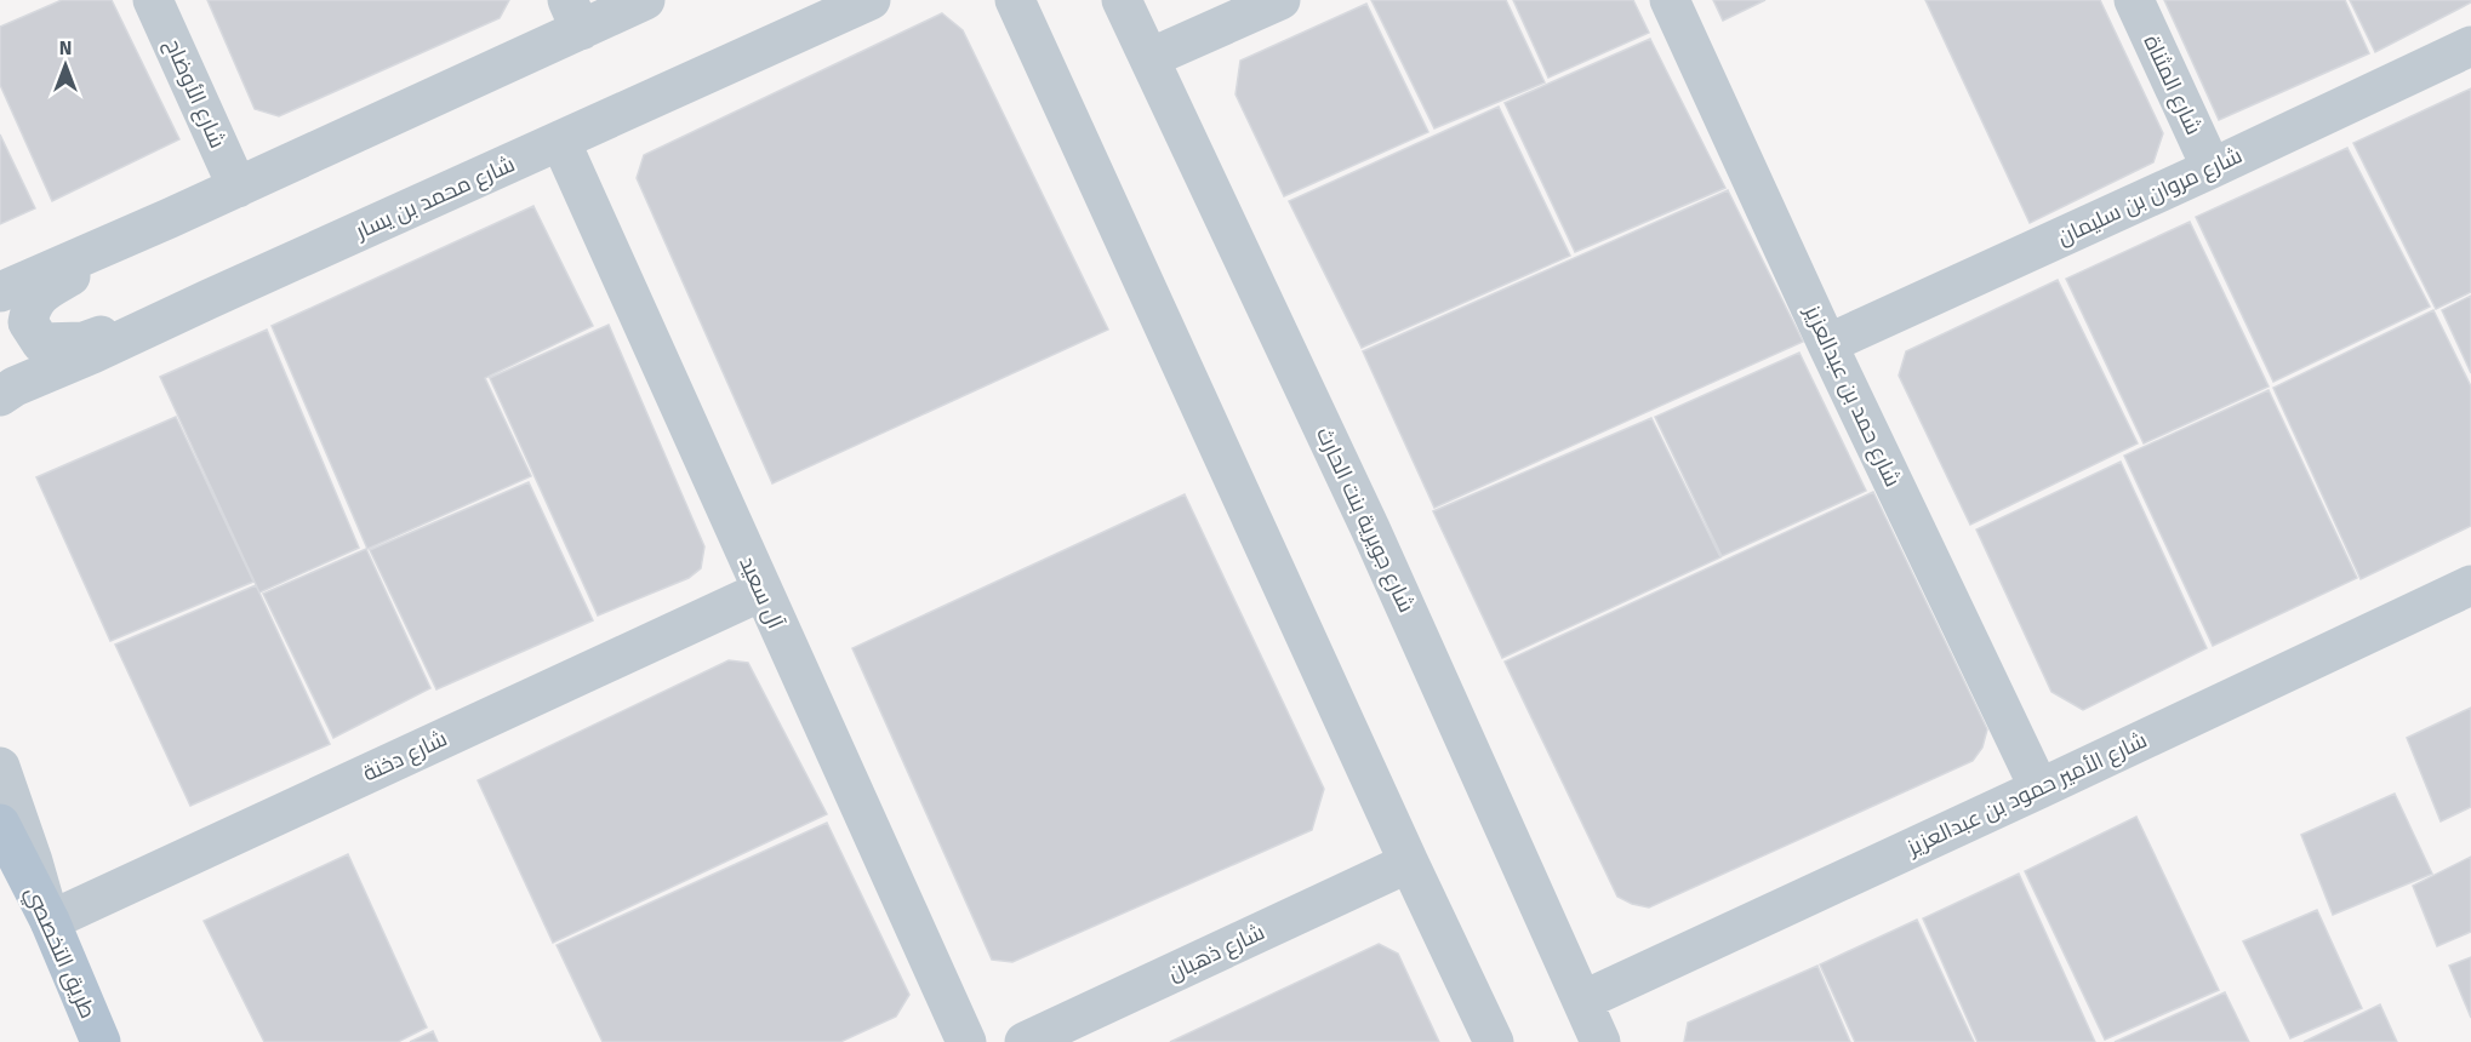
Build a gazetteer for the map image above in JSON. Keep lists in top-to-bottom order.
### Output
{
  "streets": {
    "main road": ["طريق التخصصي"],
    "street": [
      "شارع المثناة",
      "شارع الأوضاح",
      "شارع مروان بن سليمان",
      "شارع محمد بن يسار",
      "شارع حمد بن عبدالعزيز",
      "شارع جويرية بنت الحارث",
      "آل سعيد",
      "شارع دخنة",
      "شارع الأمير حمود بن عبدالعزيز",
      "شارع ذهبان"
    ]
  },
  "crossings": [
    ["شارع المثناة", "شارع مروان بن سليمان"],
    ["شارع مروان بن سليمان", "شارع حمد بن عبدالعزيز"],
    ["شارع محمد بن يسار", "آل سعيد"],
    ["شارع حمد بن عبدالعزيز", "شارع الأمير حمود بن عبدالعزيز"],
    ["شارع جويرية بنت الحارث", "شارع الأمير حمود بن عبدالعزيز"],
    ["آل سعيد", "شارع دخنة"],
    ["شارع دخنة", "طريق التخصصي"]
  ],
  "north": "top"
}
